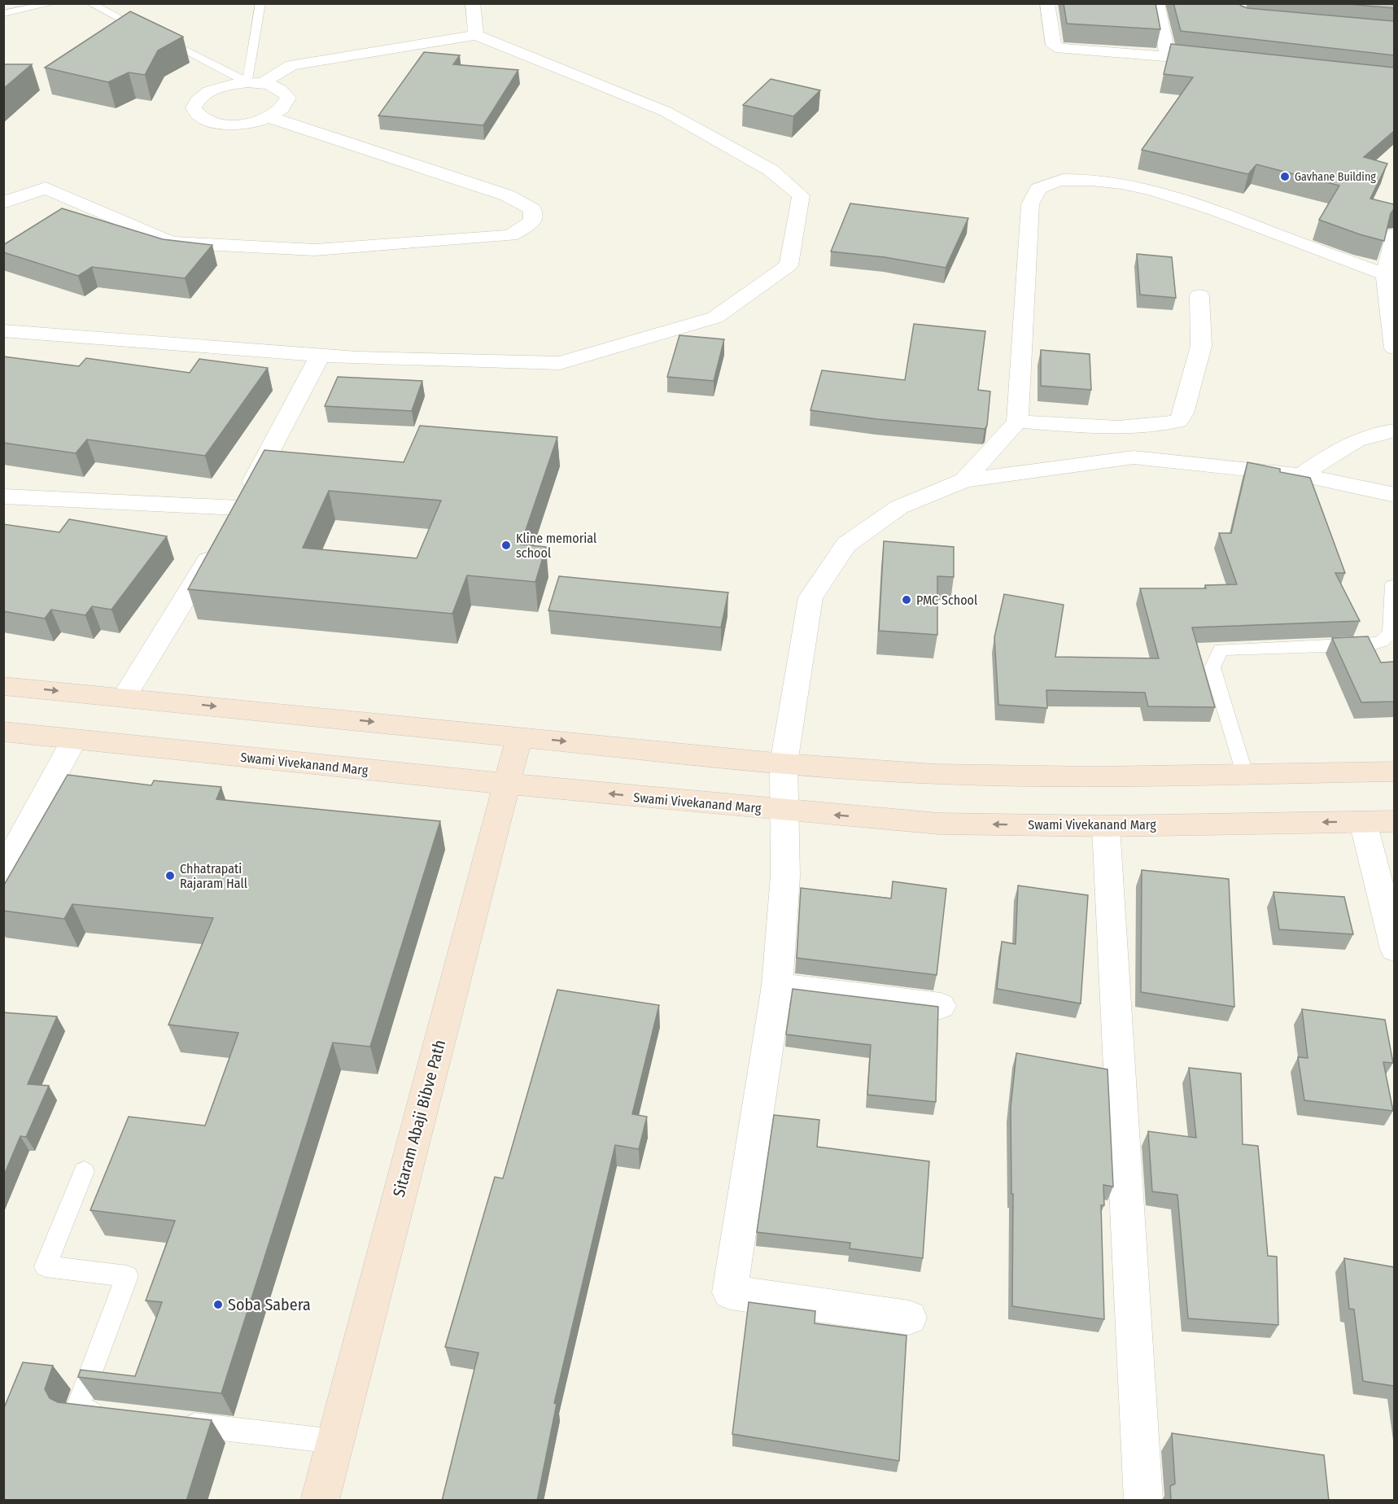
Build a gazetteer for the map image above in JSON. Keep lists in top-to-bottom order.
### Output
{
  "streets": {
    "main road": ["Swami Vivekanand Marg", "Sitaram Abaji Bibve Path"]
  },
  "crossings": [
    ["Swami Vivekanand Marg", "Sitaram Abaji Bibve Path"]
  ],
  "places": [
    "Gavhane Building",
    "Kline memorial school",
    "PMC School",
    "Chhatrapati Rajaram Hall",
    "Soba Sabera"
  ]
}
